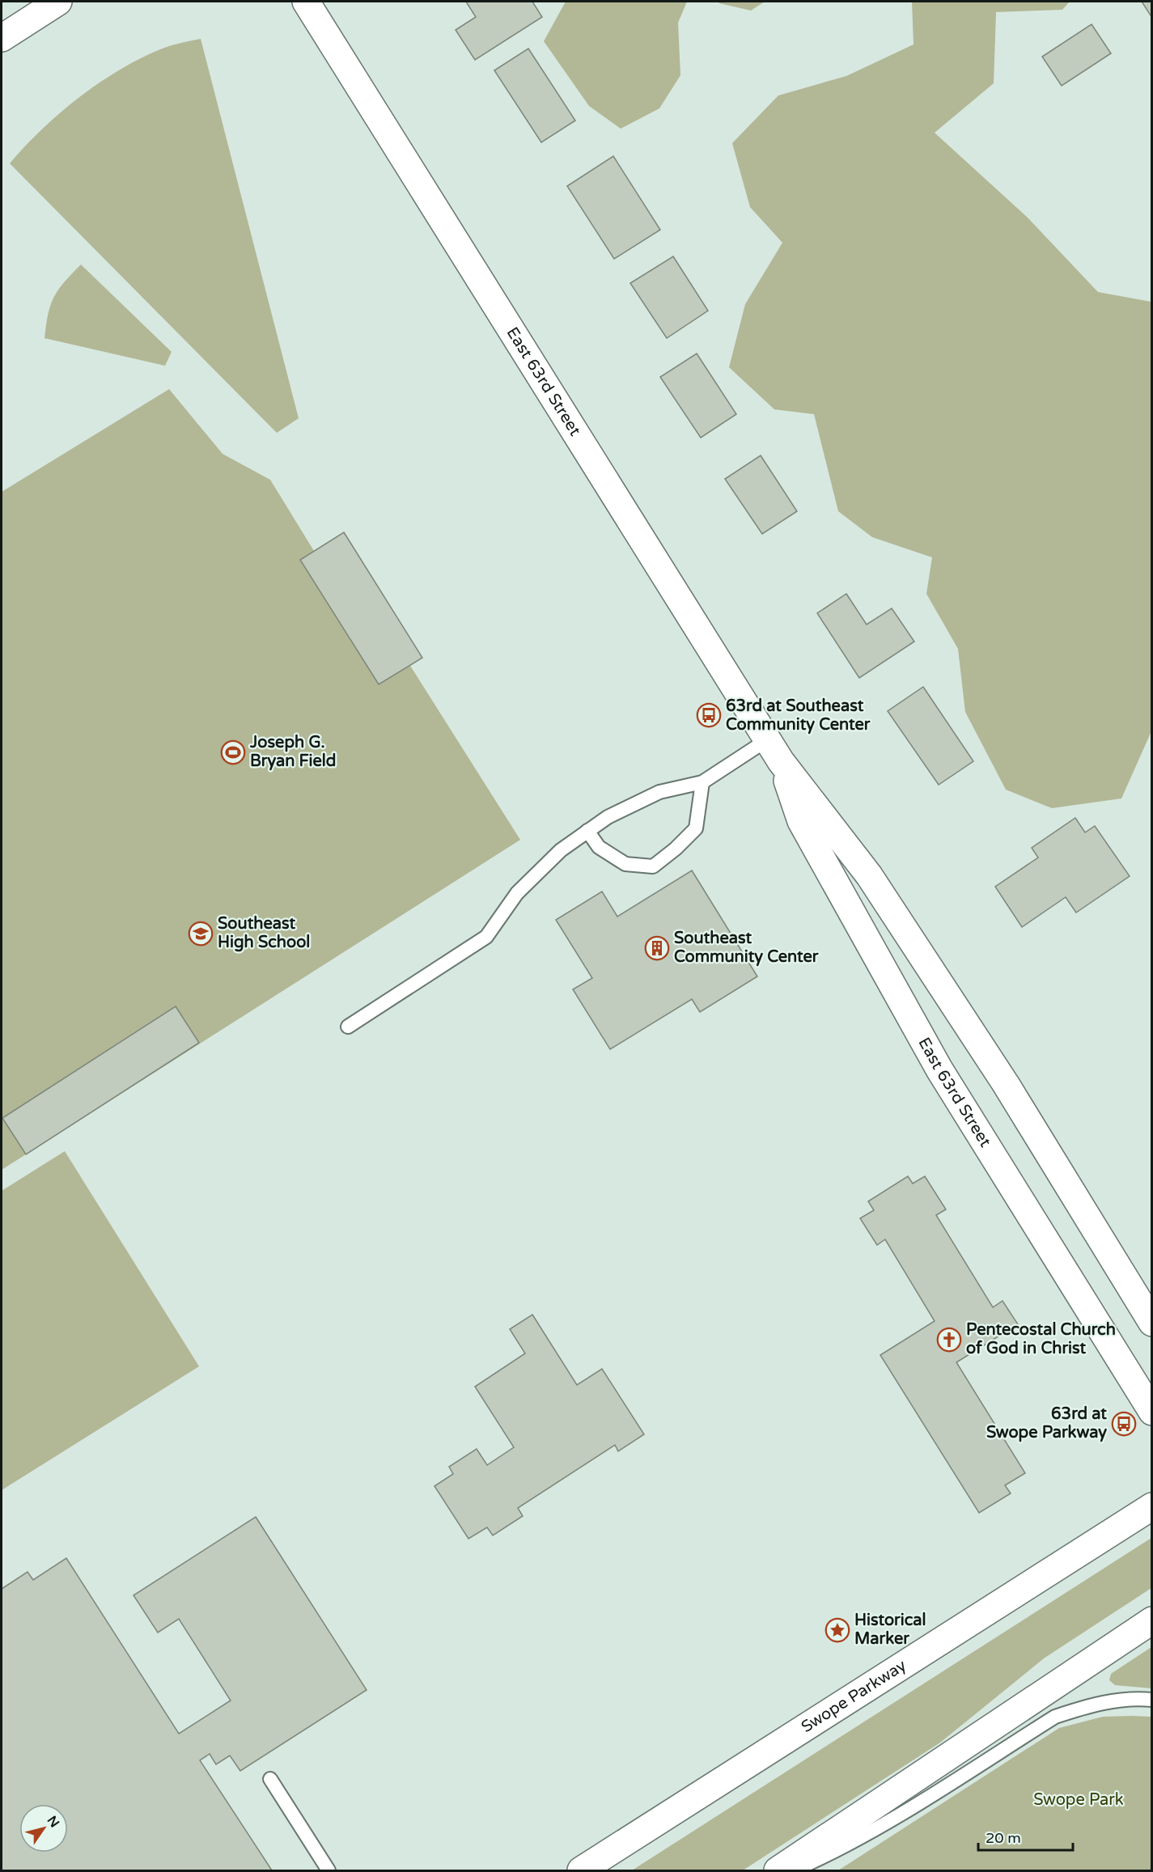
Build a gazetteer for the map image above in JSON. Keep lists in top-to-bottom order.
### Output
{
  "streets": {
    "main road": ["East 63rd Street", "Swope Parkway"]
  },
  "parks": ["Swope Park"],
  "places": {
    "bus stop": ["63rd at Southeast Community Center", "63rd at Swope Parkway"],
    "sports": ["Joseph G. Bryan Field"],
    "school or university": ["Southeast High School"],
    "building": ["Southeast Community Center"],
    "church": ["Pentecostal Church of God in Christ"],
    "place": ["Historical Marker"]
  },
  "scale_bar": "20 m",
  "north": "top right"
}
